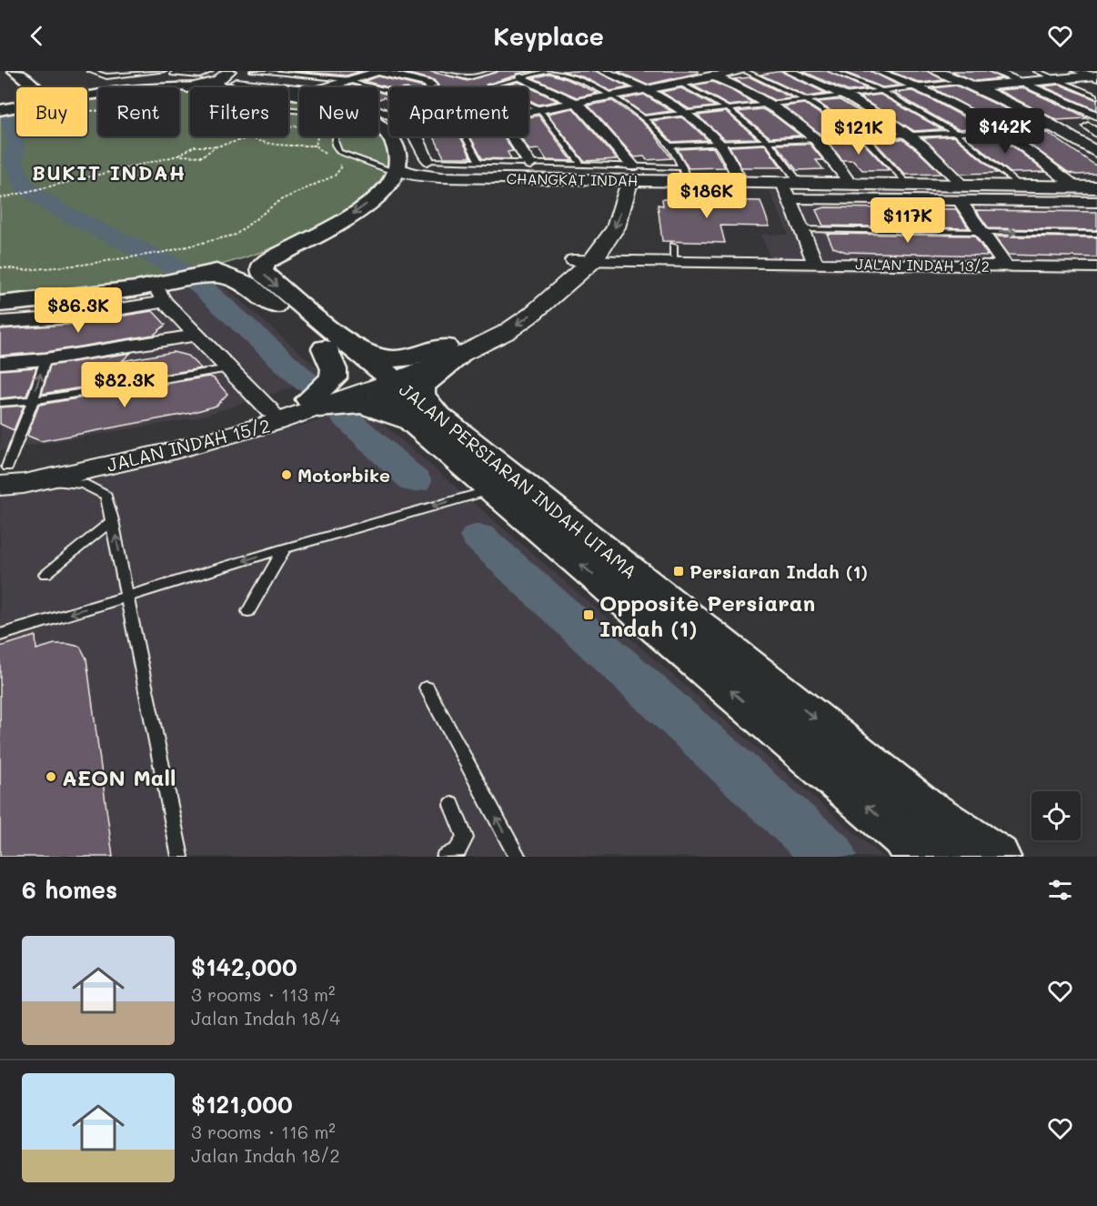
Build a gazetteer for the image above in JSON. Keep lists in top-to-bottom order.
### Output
{
  "streets": {
    "main road": ["JALAN PERSIARAN INDAH UTAMA"],
    "street": ["CHANGKAT INDAH", "JALAN INDAH 13/2", "JALAN INDAH 15/2"]
  },
  "crossings": [
    ["CHANGKAT INDAH", "JALAN INDAH 15/2"],
    ["CHANGKAT INDAH", "JALAN PERSIARAN INDAH UTAMA"],
    ["JALAN INDAH 13/2", "JALAN INDAH 15/2"],
    ["JALAN INDAH 15/2", "JALAN PERSIARAN INDAH UTAMA"]
  ],
  "districts": ["BUKIT INDAH"],
  "places": {
    "other": ["Motorbike", "AEON Mall"],
    "transit": ["Persiaran Indah (1)", "Opposite Persiaran Indah (1)"]
  },
  "page": {
    "header": "Keyplace",
    "chip": [
      "Buy",
      "Rent",
      "Filters",
      "New",
      "Apartment"
    ],
    "price": [
      "$142K",
      "$121K",
      "$186K",
      "$117K",
      "$86.3K",
      "$82.3K"
    ],
    "heading": "6 homes",
    "list": [
      {
        "name": "$142,000",
        "note": "3 rooms · 113 m² · Jalan Indah 18/4"
      },
      {
        "name": "$121,000",
        "note": "3 rooms · 116 m² · Jalan Indah 18/2"
      }
    ]
  }
}
